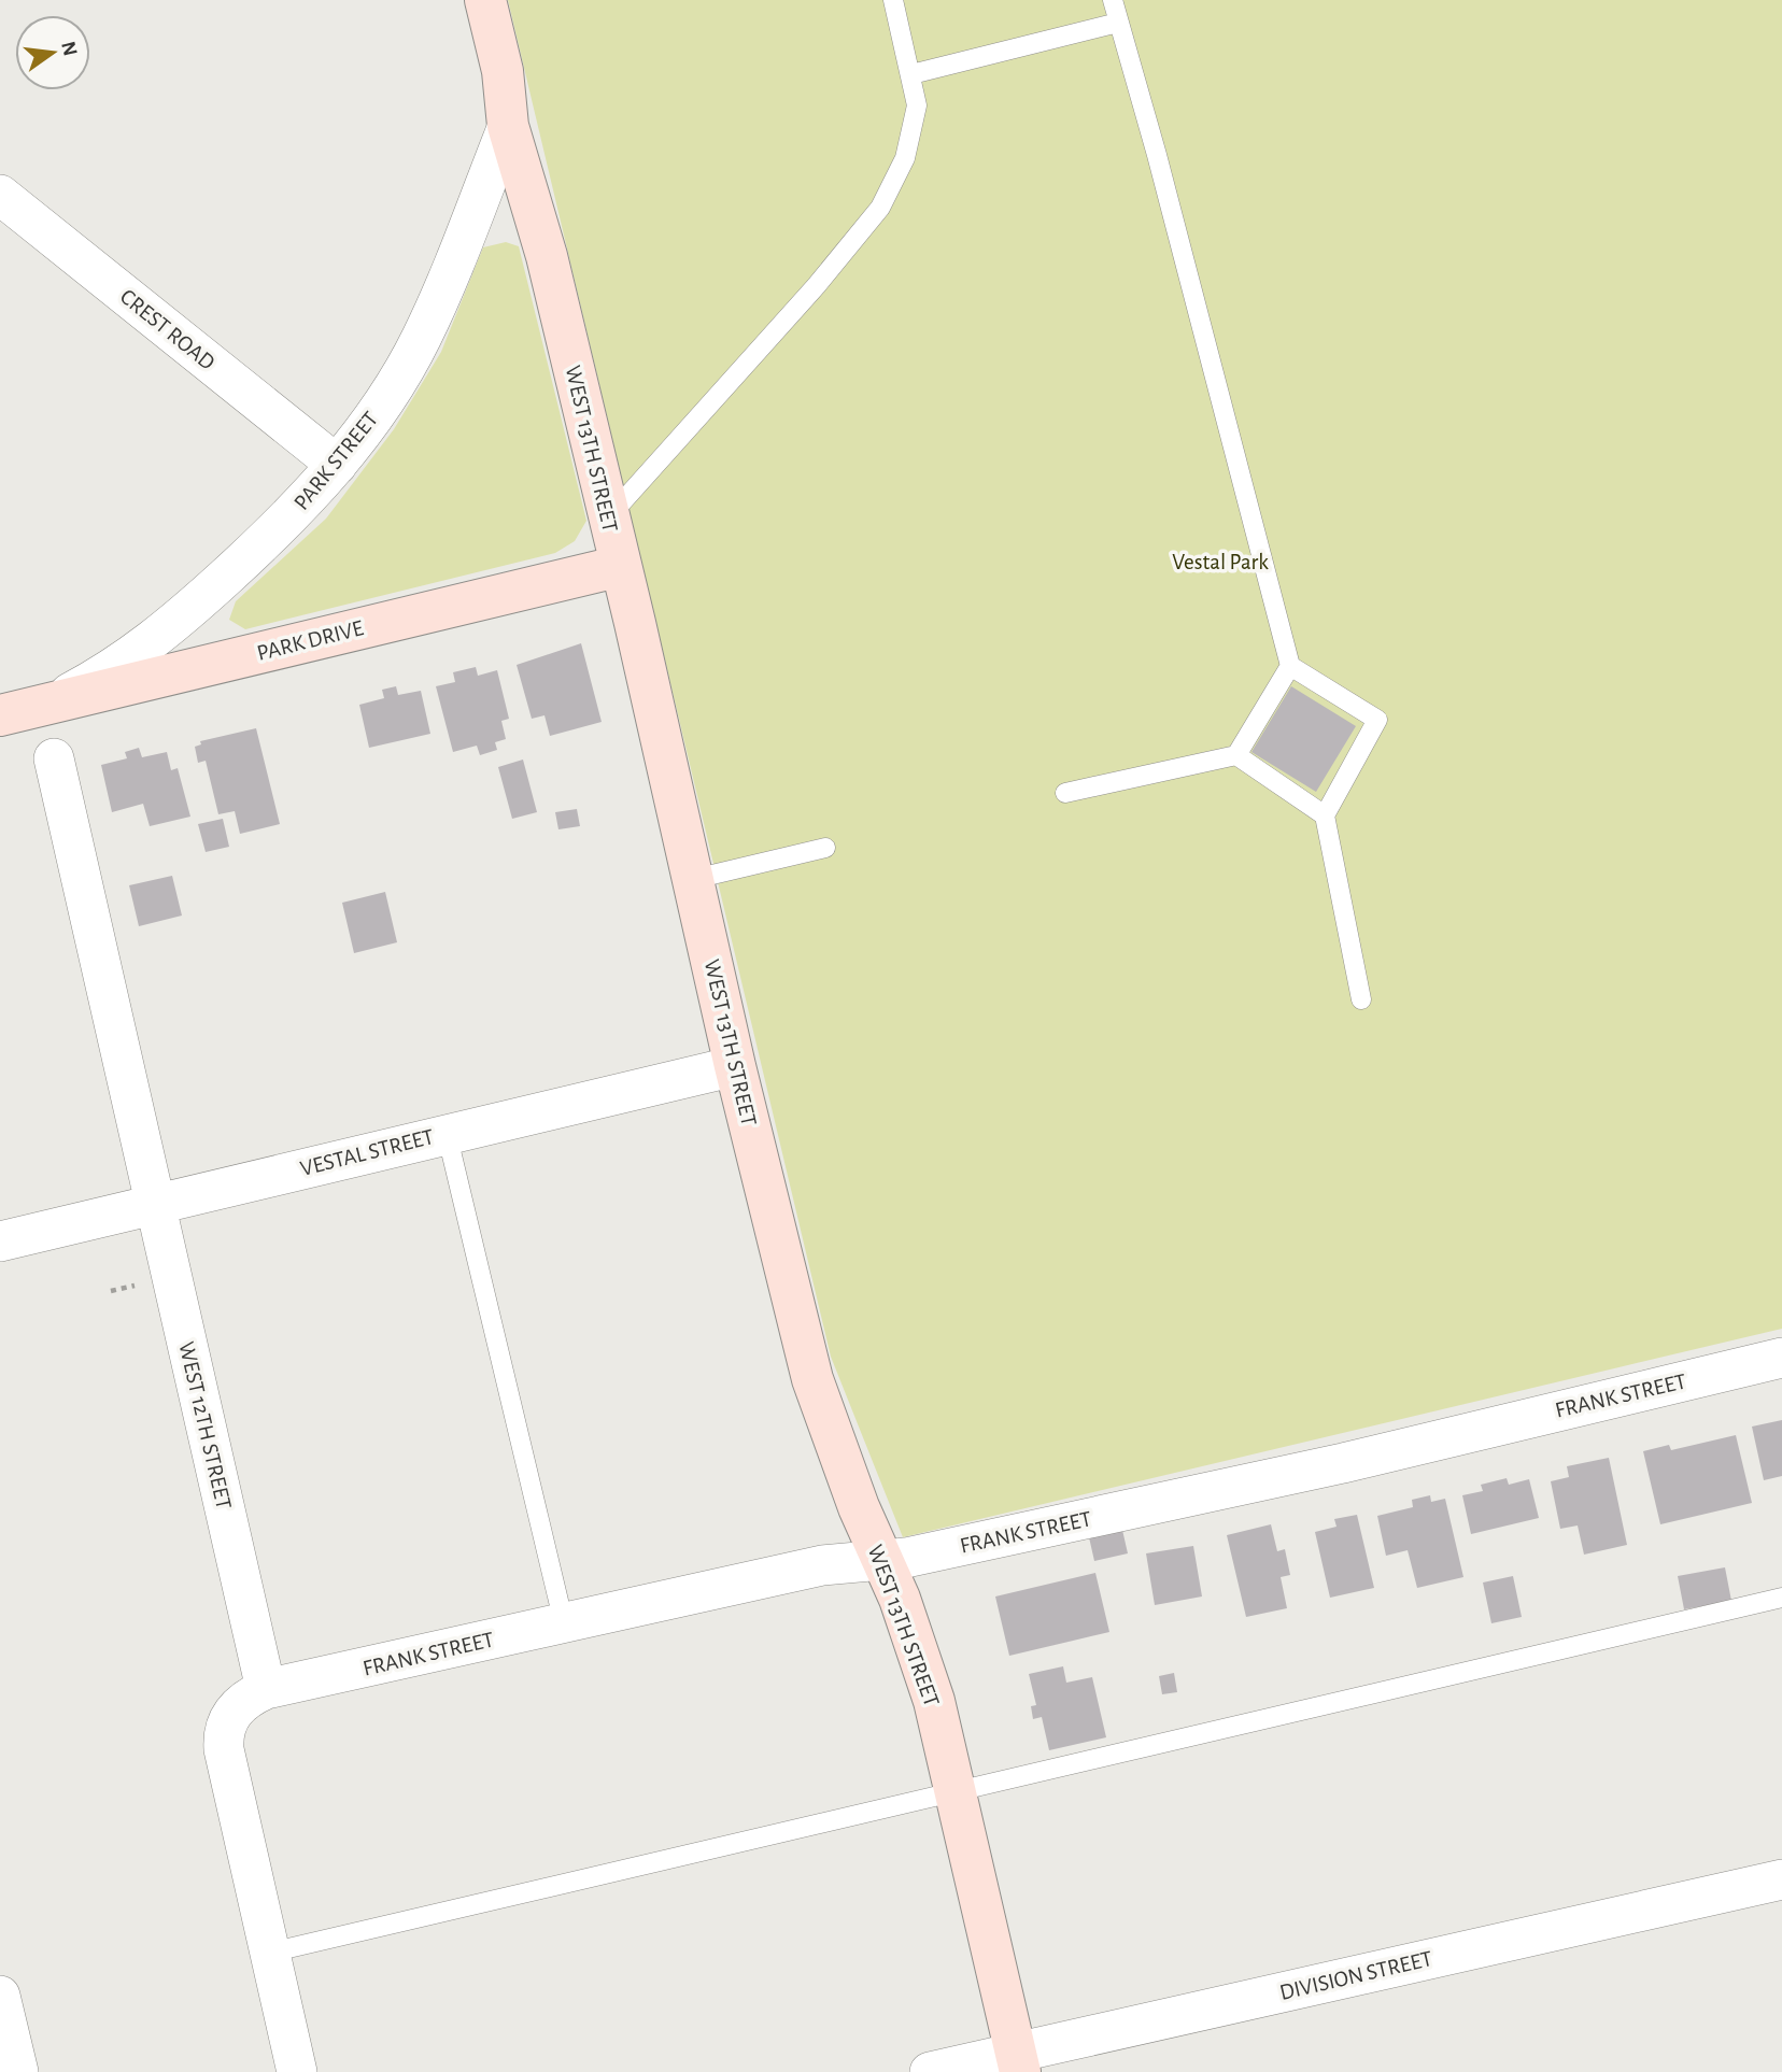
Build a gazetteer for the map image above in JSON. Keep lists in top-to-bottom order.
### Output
{
  "streets": {
    "street": [
      "CREST ROAD",
      "WEST 13TH STREET",
      "PARK STREET",
      "PARK DRIVE",
      "VESTAL STREET",
      "FRANK STREET",
      "WEST 12TH STREET",
      "DIVISION STREET"
    ]
  },
  "crossings": [
    ["CREST ROAD", "PARK STREET"],
    ["WEST 13TH STREET", "PARK STREET"],
    ["WEST 13TH STREET", "PARK DRIVE"],
    ["WEST 13TH STREET", "VESTAL STREET"],
    ["WEST 13TH STREET", "FRANK STREET"],
    ["WEST 13TH STREET", "DIVISION STREET"],
    ["PARK STREET", "PARK DRIVE"],
    ["VESTAL STREET", "WEST 12TH STREET"],
    ["FRANK STREET", "WEST 12TH STREET"]
  ],
  "parks": ["Vestal Park"],
  "north": "right"
}
